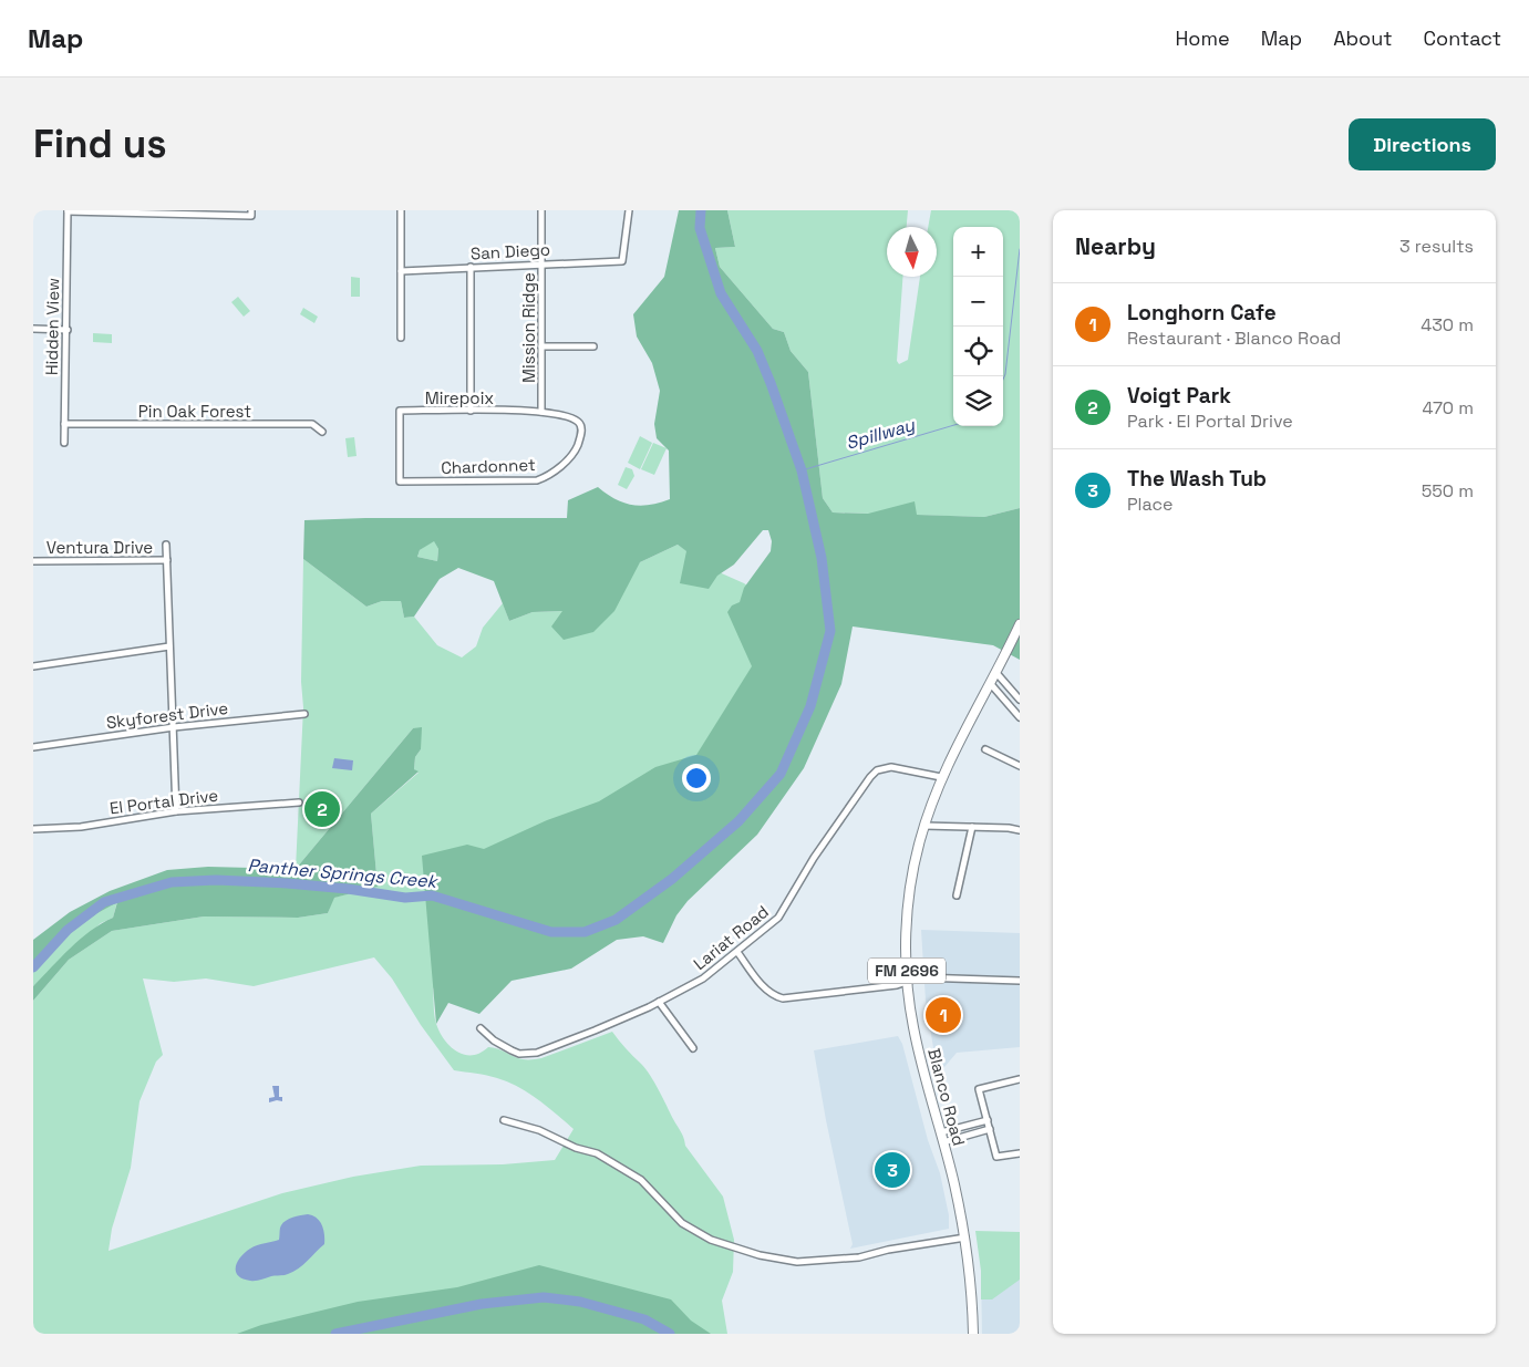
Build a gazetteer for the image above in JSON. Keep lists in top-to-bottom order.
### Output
{
  "streets": {
    "main road": ["FM 2696", "Blanco Road"],
    "street": [
      "San Diego",
      "Hidden View",
      "Mission Ridge",
      "Mirepoix",
      "Pin Oak Forest",
      "Chardonnet",
      "Ventura Drive",
      "Skyforest Drive",
      "El Portal Drive",
      "Lariat Road"
    ]
  },
  "crossings": [
    ["San Diego", "Mission Ridge"],
    ["Hidden View", "Pin Oak Forest"],
    ["Mission Ridge", "Mirepoix"],
    ["Mirepoix", "Chardonnet"],
    ["Lariat Road", "Blanco Road"]
  ],
  "water": ["Spillway", "Panther Springs Creek"],
  "north": "bottom",
  "page": {
    "header": "Map",
    "nav": [
      "Home",
      "Map",
      "About",
      "Contact"
    ],
    "buttons": "Directions",
    "title": "Find us",
    "heading": ["Nearby", "3 results"],
    "map_buttons": ["+", "−"],
    "list": [
      {
        "mark": "1",
        "name": "Longhorn Cafe",
        "note": "Restaurant · Blanco Road",
        "value": "430 m"
      },
      {
        "mark": "2",
        "name": "Voigt Park",
        "note": "Park · El Portal Drive",
        "value": "470 m"
      },
      {
        "mark": "3",
        "name": "The Wash Tub",
        "note": "Place",
        "value": "550 m"
      }
    ],
    "pins": ["2", "1", "3"]
  }
}
